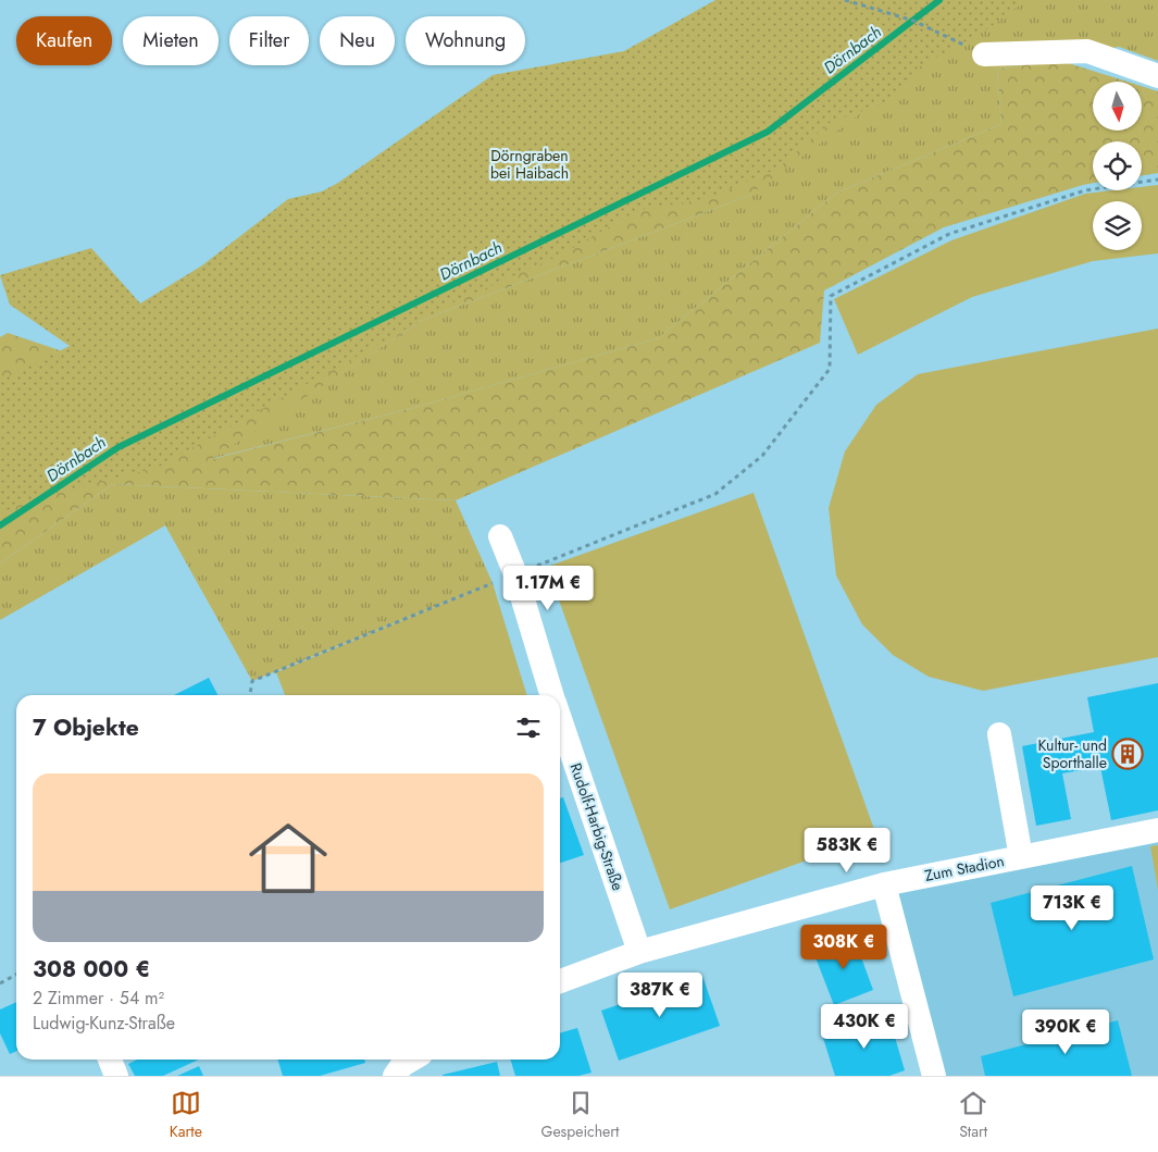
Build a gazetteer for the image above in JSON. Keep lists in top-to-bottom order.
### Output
{
  "streets": {
    "street": ["Rudolf-Harbig-Straße", "Zum Stadion"]
  },
  "crossings": [
    ["Rudolf-Harbig-Straße", "Zum Stadion"]
  ],
  "water": ["Dörnbach"],
  "parks": ["Dörngraben bei Haibach"],
  "places": {
    "building": ["Kultur- und Sporthalle"]
  },
  "north": "bottom",
  "page": {
    "chip": [
      "Kaufen",
      "Mieten",
      "Filter",
      "Neu",
      "Wohnung"
    ],
    "price": [
      "1.17M €",
      "583K €",
      "713K €",
      "308K €",
      "387K €",
      "430K €",
      "390K €"
    ],
    "heading": "7 Objekte",
    "list": [
      {
        "name": "308 000 €",
        "note": "2 Zimmer · 54 m² · Ludwig-Kunz-Straße"
      }
    ],
    "tabs": ["Karte", "Gespeichert", "Start"]
  }
}
